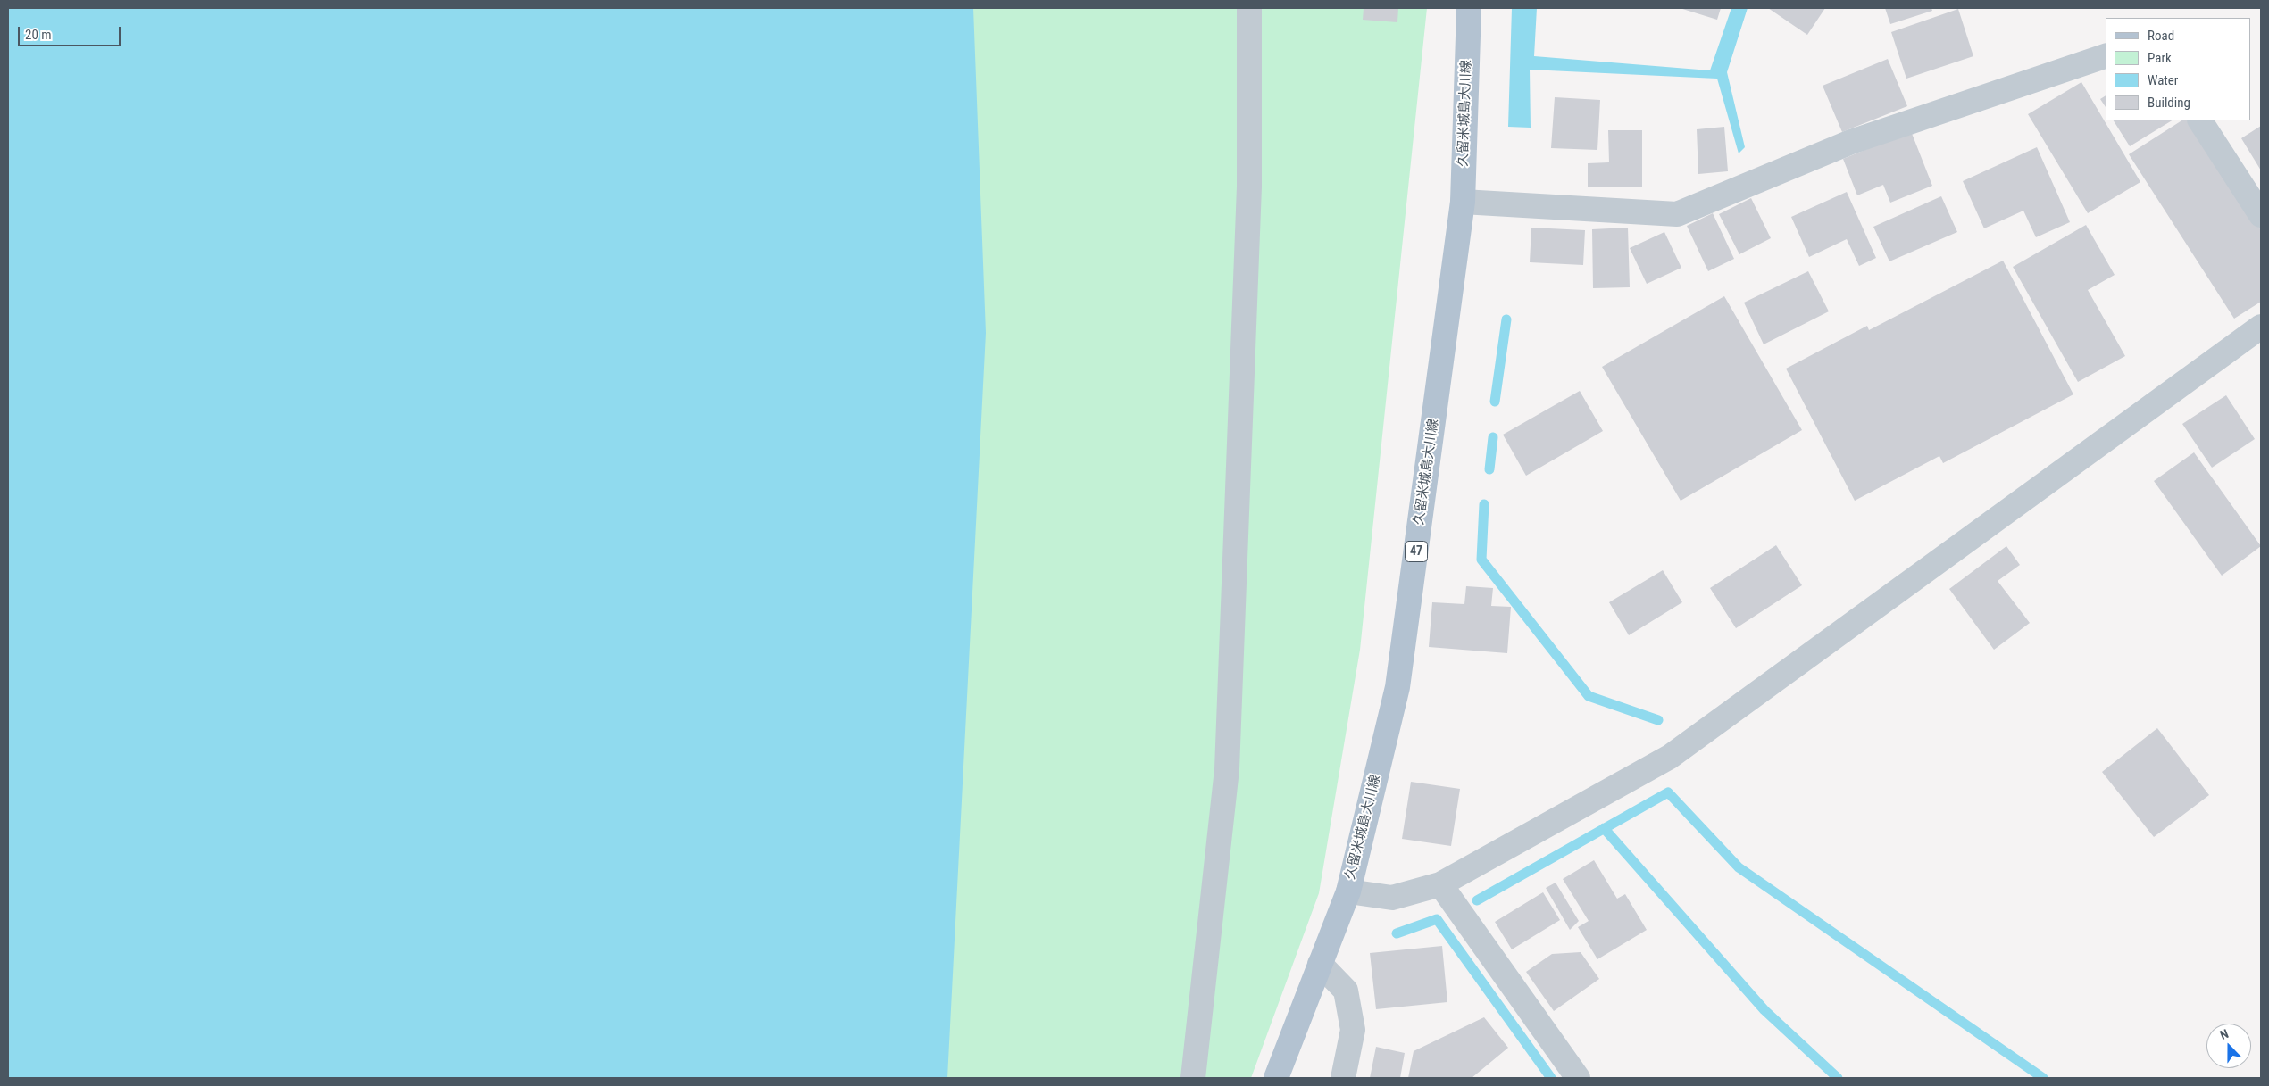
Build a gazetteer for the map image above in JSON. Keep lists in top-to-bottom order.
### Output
{
  "streets": {
    "main road": ["久留米城島大川線", "47"]
  },
  "legend": [
    "Road",
    "Park",
    "Water",
    "Building"
  ],
  "scale_bar": "20 m",
  "north": "top"
}
